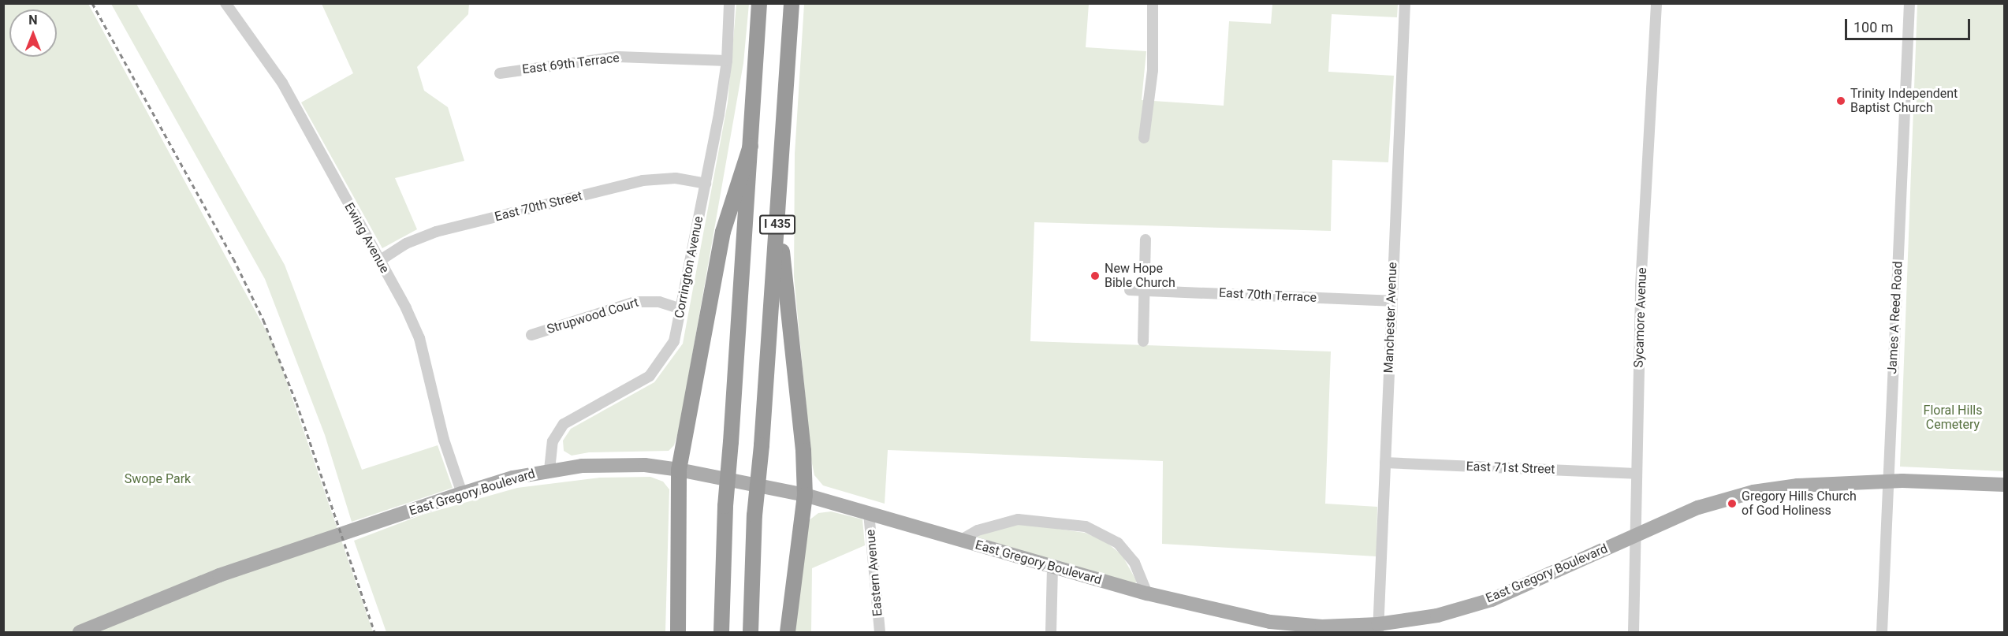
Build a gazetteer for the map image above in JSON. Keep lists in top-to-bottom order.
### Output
{
  "streets": {
    "highway": ["I 435"],
    "main road": ["East Gregory Boulevard"],
    "street": [
      "East 69th Terrace",
      "East 70th Street",
      "Ewing Avenue",
      "Corrington Avenue",
      "East 70th Terrace",
      "Strupwood Court",
      "Manchester Avenue",
      "Sycamore Avenue",
      "James A Reed Road",
      "East 71st Street",
      "Eastern Avenue"
    ]
  },
  "crossings": [
    ["East 69th Terrace", "Corrington Avenue"],
    ["East 70th Street", "Ewing Avenue"],
    ["East 70th Street", "Corrington Avenue"],
    ["Ewing Avenue", "East Gregory Boulevard"],
    ["Corrington Avenue", "Strupwood Court"],
    ["Corrington Avenue", "East Gregory Boulevard"],
    ["East 70th Terrace", "Manchester Avenue"],
    ["Manchester Avenue", "East 71st Street"],
    ["Manchester Avenue", "East Gregory Boulevard"],
    ["Sycamore Avenue", "East 71st Street"],
    ["Sycamore Avenue", "East Gregory Boulevard"],
    ["James A Reed Road", "East Gregory Boulevard"],
    ["East Gregory Boulevard", "Eastern Avenue"]
  ],
  "parks": ["Floral Hills Cemetery", "Swope Park"],
  "places": ["Trinity Independent Baptist Church", "New Hope Bible Church", "Gregory Hills Church of God Holiness"],
  "scale_bar": "100 m",
  "north": "top"
}
